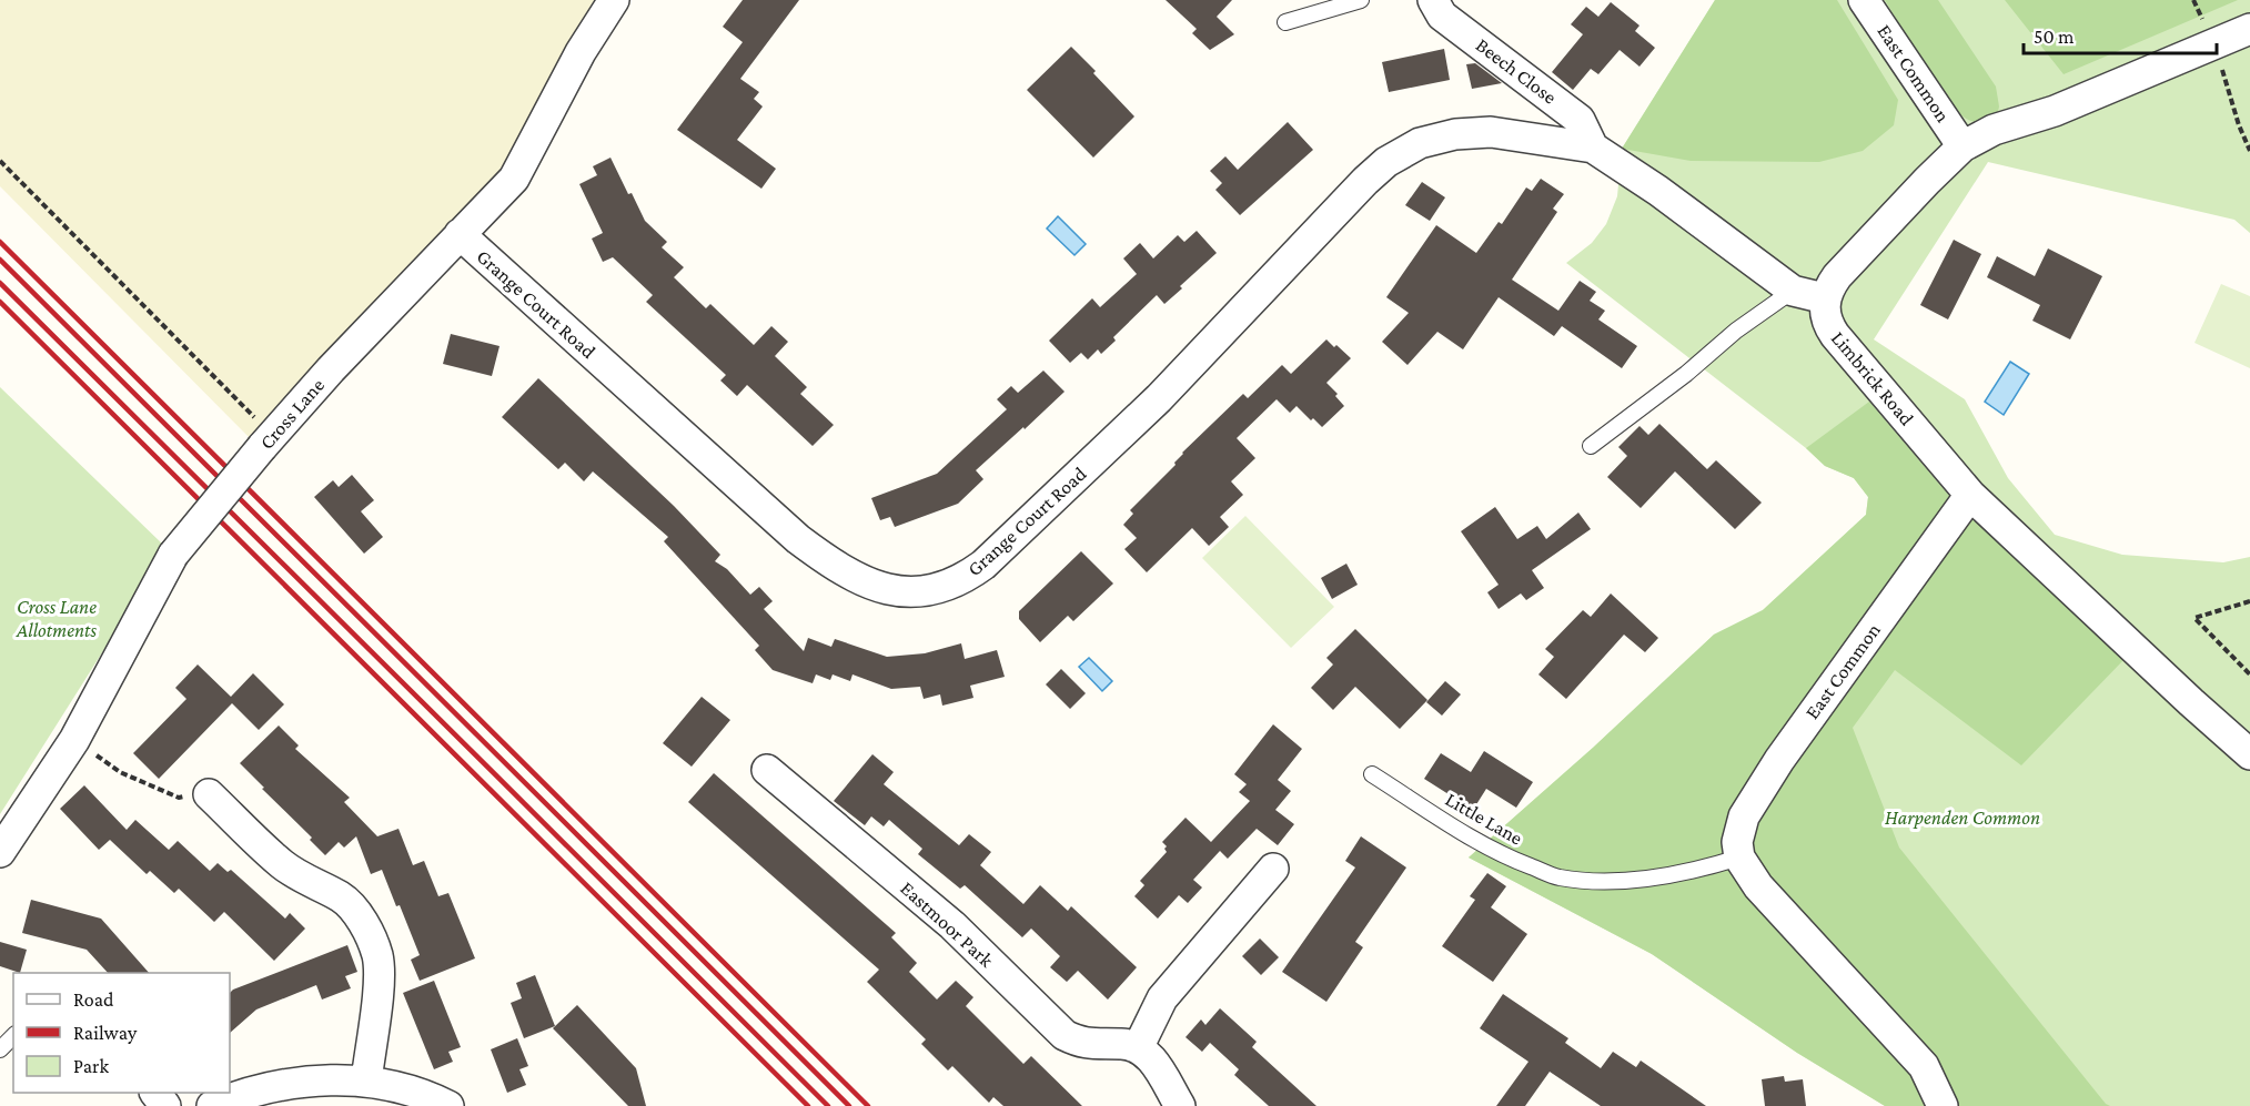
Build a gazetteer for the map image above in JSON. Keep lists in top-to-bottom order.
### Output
{
  "streets": {
    "street": [
      "Beech Close",
      "East Common",
      "Grange Court Road",
      "Limbrick Road",
      "Cross Lane",
      "Eastmoor Park"
    ],
    "lane": ["Little Lane"]
  },
  "crossings": [
    ["Beech Close", "Grange Court Road"],
    ["East Common", "Limbrick Road"],
    ["East Common", "Little Lane"],
    ["Grange Court Road", "Cross Lane"]
  ],
  "parks": ["Cross Lane Allotments", "Harpenden Common"],
  "legend": ["Road", "Railway", "Park"],
  "scale_bar": "50 m"
}
